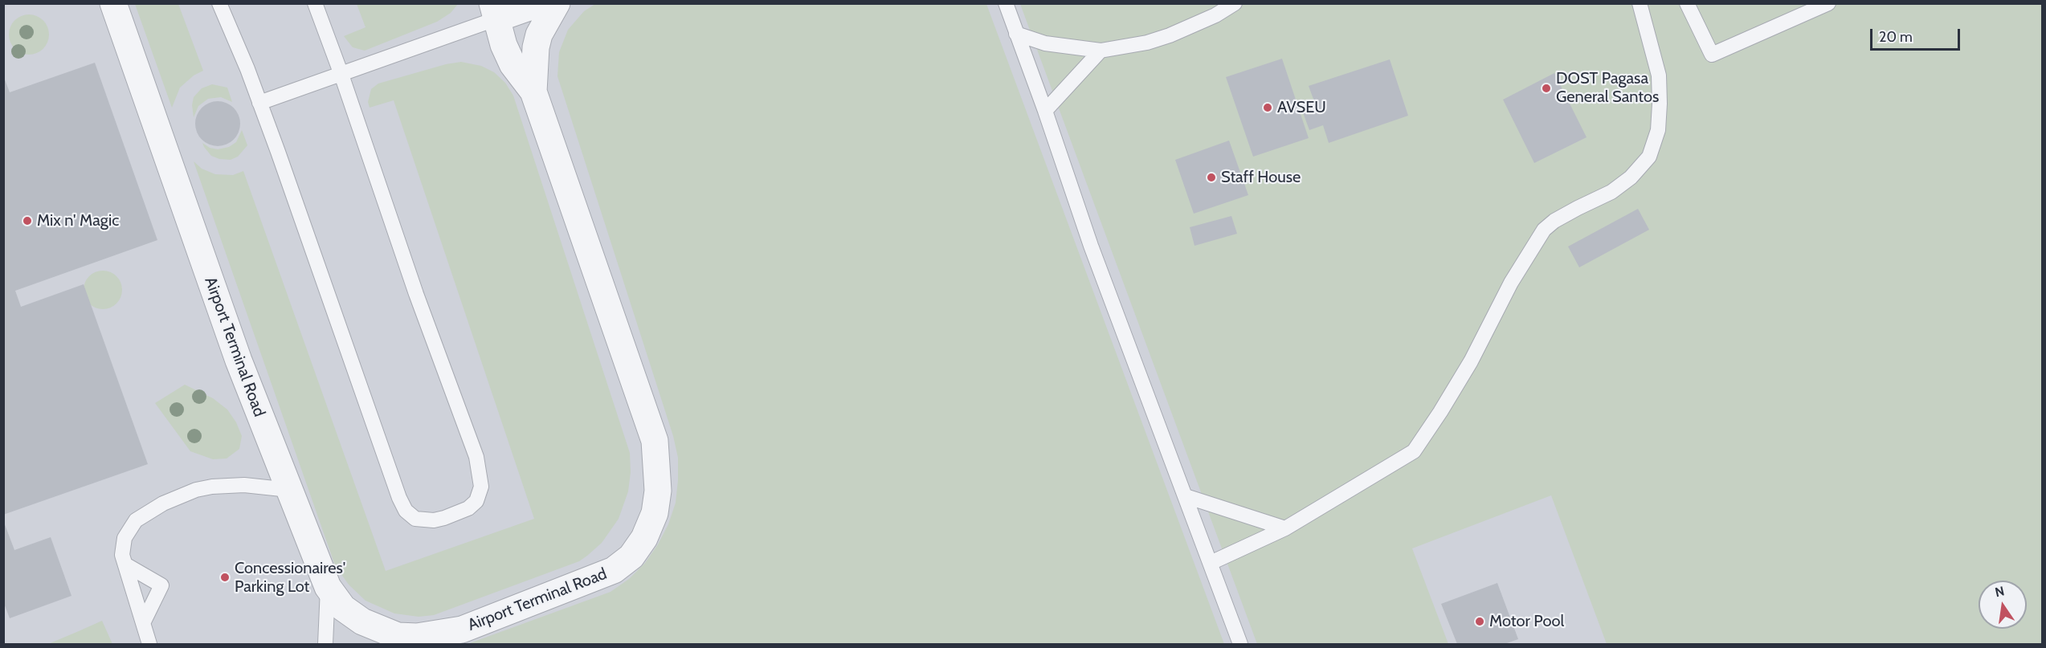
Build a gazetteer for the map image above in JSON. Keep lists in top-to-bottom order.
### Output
{
  "streets": {
    "street": ["Airport Terminal Road"]
  },
  "places": [
    "DOST Pagasa General Santos",
    "AVSEU",
    "Staff House",
    "Mix n' Magic",
    "Concessionaires' Parking Lot",
    "Motor Pool"
  ],
  "scale_bar": "20 m",
  "north": "top"
}
